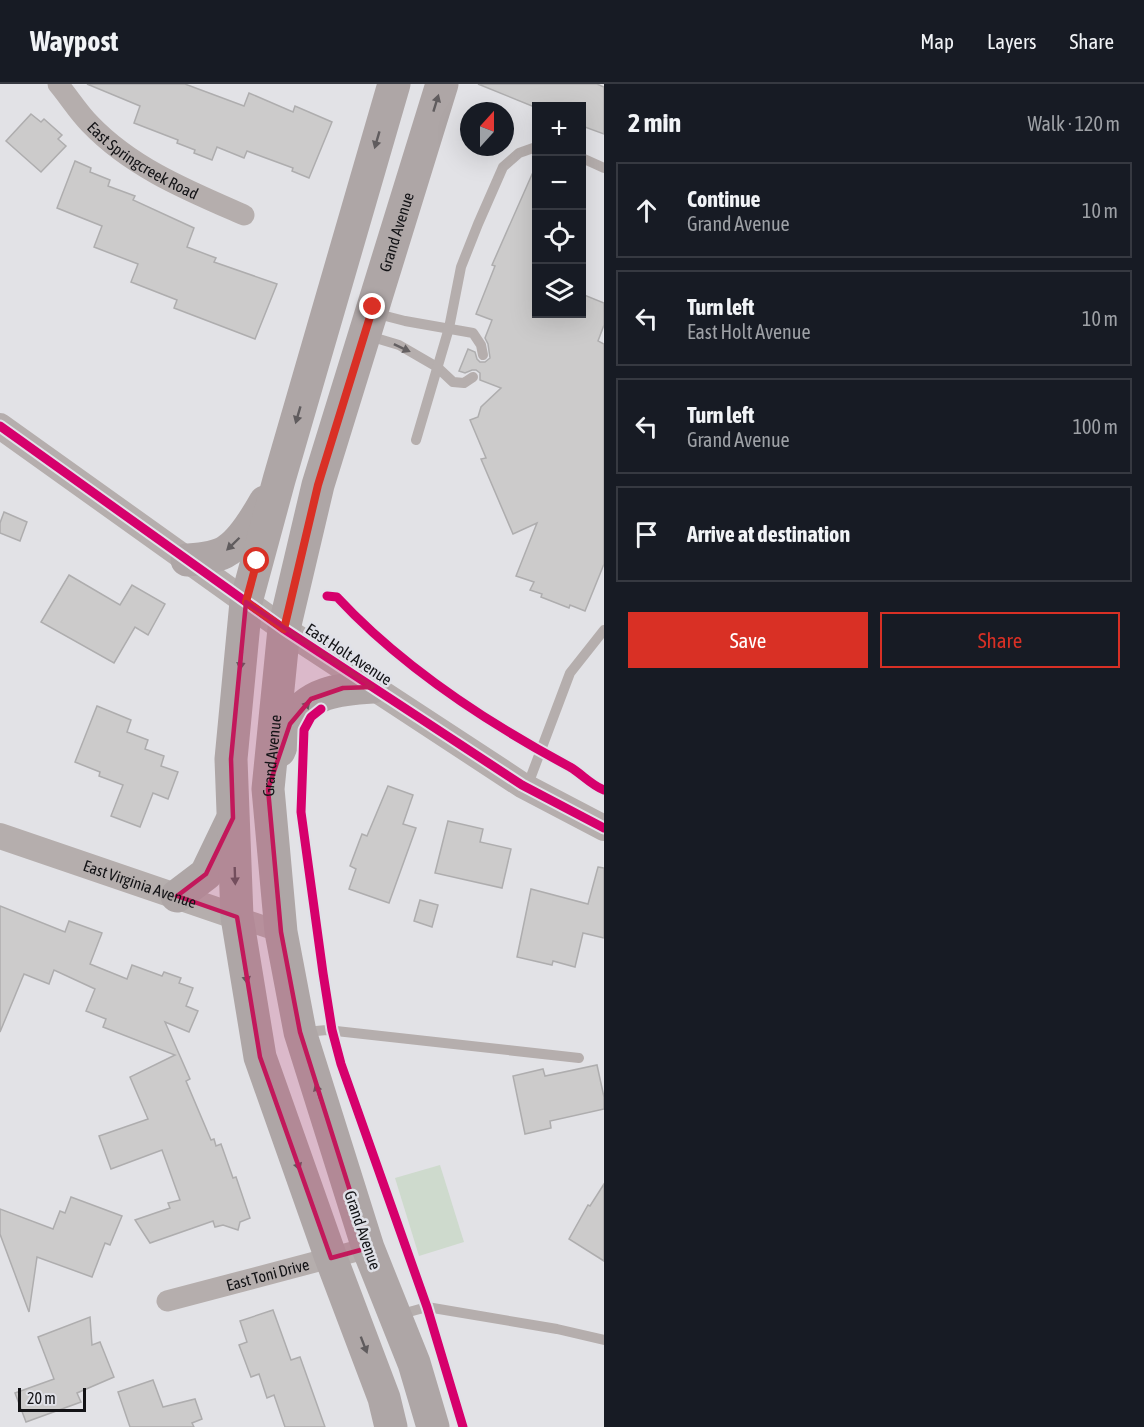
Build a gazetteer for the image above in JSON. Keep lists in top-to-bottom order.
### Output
{
  "streets": {
    "main road": ["Grand Avenue"],
    "street": [
      "East Springcreek Road",
      "East Holt Avenue",
      "East Virginia Avenue",
      "East Toni Drive"
    ]
  },
  "crossings": [
    ["Grand Avenue", "East Holt Avenue"],
    ["Grand Avenue", "East Virginia Avenue"],
    ["Grand Avenue", "East Toni Drive"]
  ],
  "scale_bar": "20 m",
  "north": "top",
  "page": {
    "header": "Waypost",
    "nav": ["Map", "Layers", "Share"],
    "heading": ["2 min", "Walk · 120 m"],
    "map_buttons": ["+", "−"],
    "list": [
      ["Continue", "Grand Avenue", "10 m"],
      ["Turn left", "East Holt Avenue", "10 m"],
      ["Turn left", "Grand Avenue", "100 m"],
      "Arrive at destination"
    ],
    "buttons": ["Save", "Share"],
    "scale": "20 m"
  }
}
